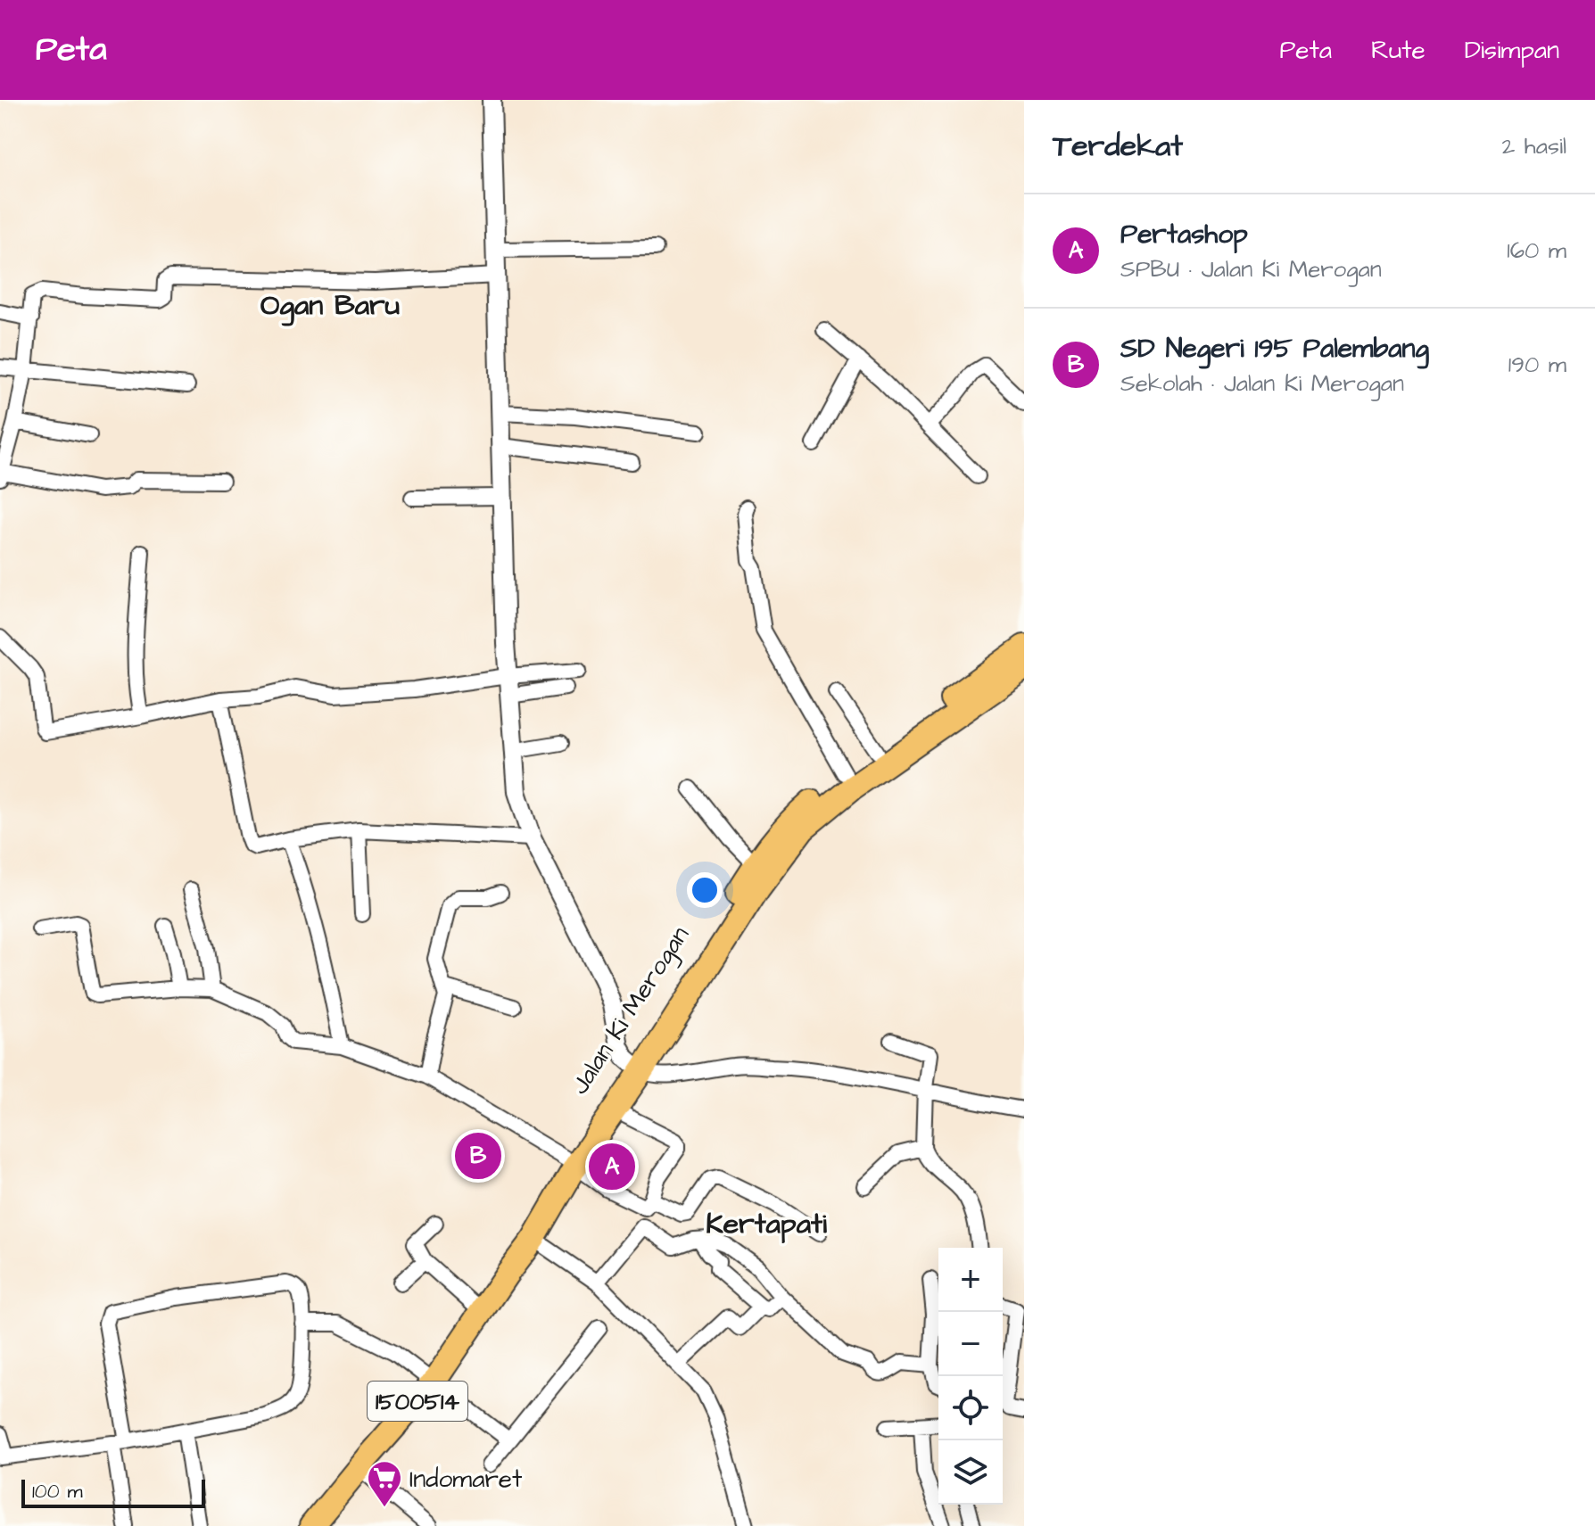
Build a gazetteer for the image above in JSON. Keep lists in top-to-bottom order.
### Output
{
  "streets": {
    "highway": ["Jalan Ki Merogan", "1500514"]
  },
  "districts": ["Ogan Baru", "Kertapati"],
  "places": {
    "supermarket": ["Indomaret"]
  },
  "scale_bar": "100 m",
  "page": {
    "header": "Peta",
    "nav": ["Peta", "Rute", "Disimpan"],
    "heading": ["Terdekat", "2 hasil"],
    "list": [
      {
        "mark": "A",
        "name": "Pertashop",
        "note": "SPBU · Jalan Ki Merogan",
        "value": "160 m"
      },
      {
        "mark": "B",
        "name": "SD Negeri 195 Palembang",
        "note": "Sekolah · Jalan Ki Merogan",
        "value": "190 m"
      }
    ],
    "pins": ["B", "A"],
    "map_buttons": ["+", "−"],
    "scale": "100 m"
  }
}
